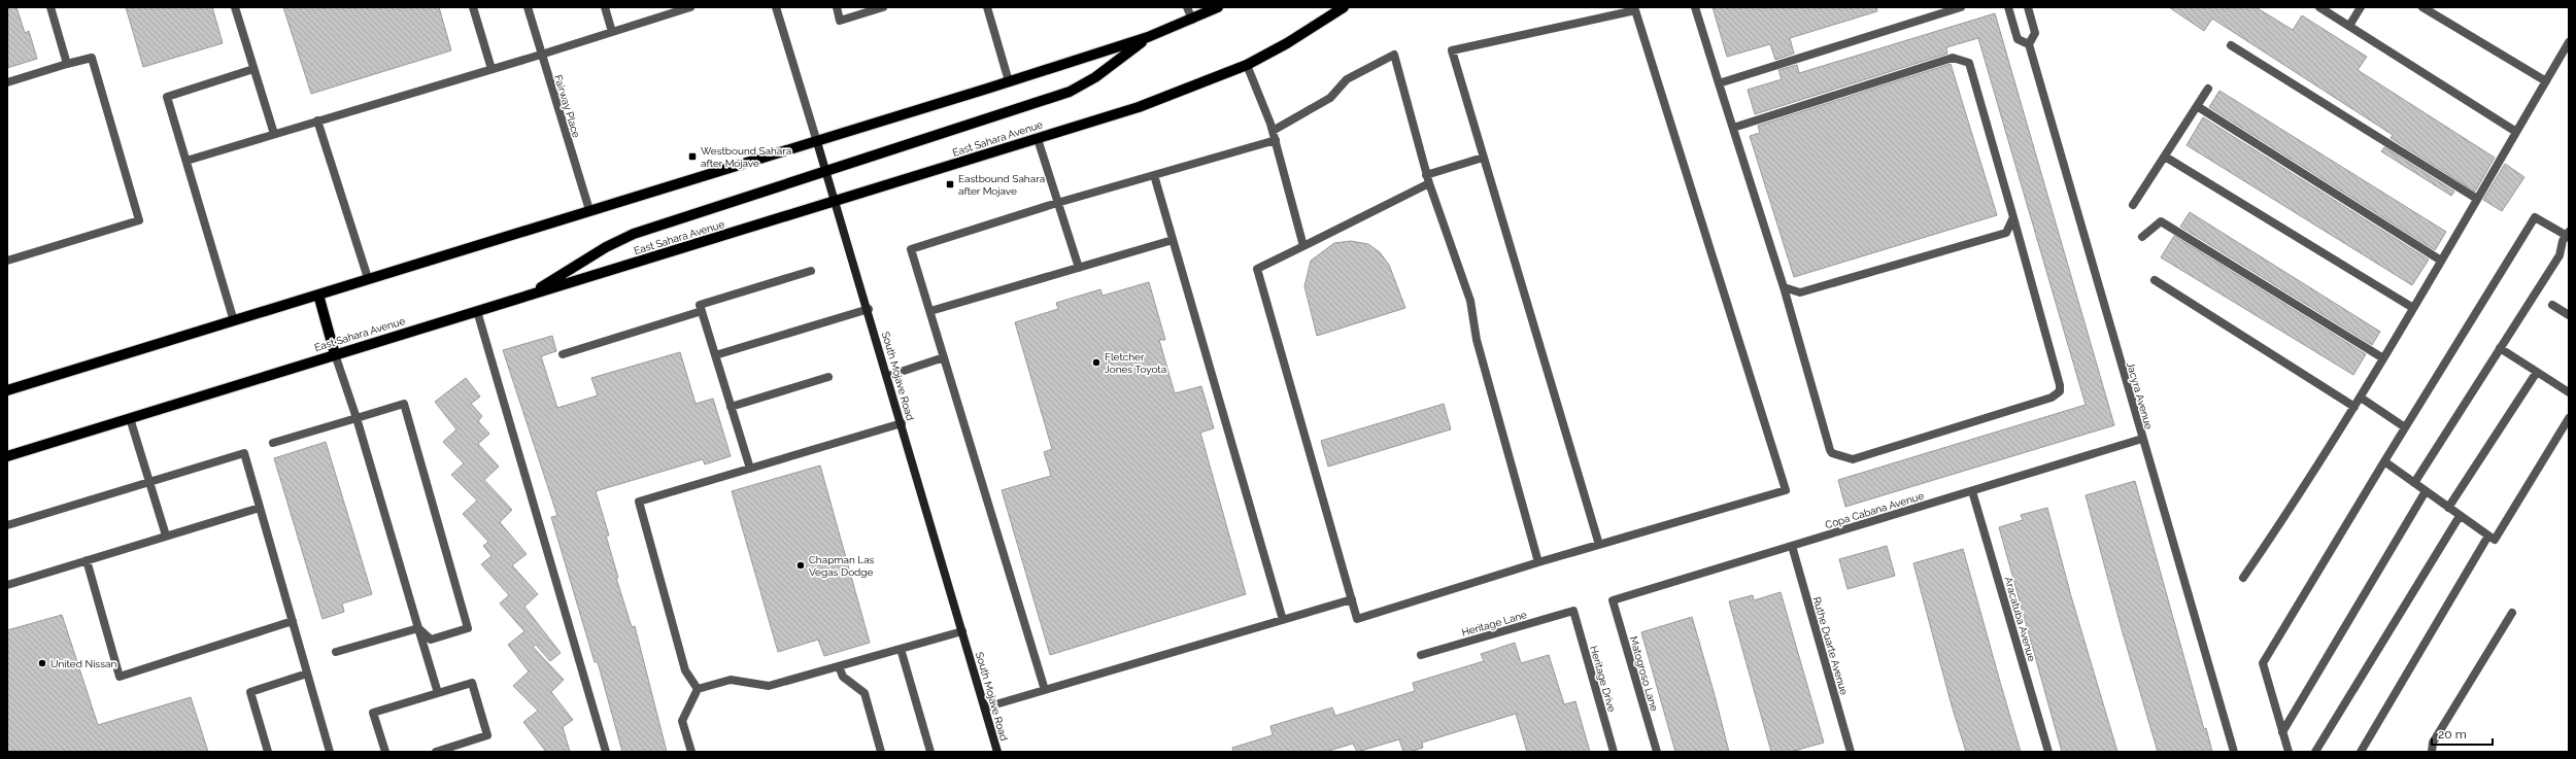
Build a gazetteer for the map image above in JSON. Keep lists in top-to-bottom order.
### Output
{
  "streets": {
    "main road": ["East Sahara Avenue"],
    "street": [
      "Fairway Place",
      "South Mojave Road",
      "Jacyra Avenue",
      "Copa Cabana Avenue",
      "Aracatuba Avenue",
      "Heritage Lane",
      "Ruthe Duarte Avenue",
      "Matogroso Lane",
      "Heritage Drive"
    ]
  },
  "crossings": [
    ["East Sahara Avenue", "South Mojave Road"],
    ["Jacyra Avenue", "Copa Cabana Avenue"],
    ["Copa Cabana Avenue", "Aracatuba Avenue"],
    ["Copa Cabana Avenue", "Ruthe Duarte Avenue"],
    ["Copa Cabana Avenue", "Matogroso Lane"],
    ["Heritage Lane", "Heritage Drive"]
  ],
  "places": {
    "transit": ["Westbound Sahara after Mojave", "Eastbound Sahara after Mojave"],
    "other": ["Fletcher Jones Toyota", "Chapman Las Vegas Dodge", "United Nissan"]
  },
  "scale_bar": "20 m"
}
